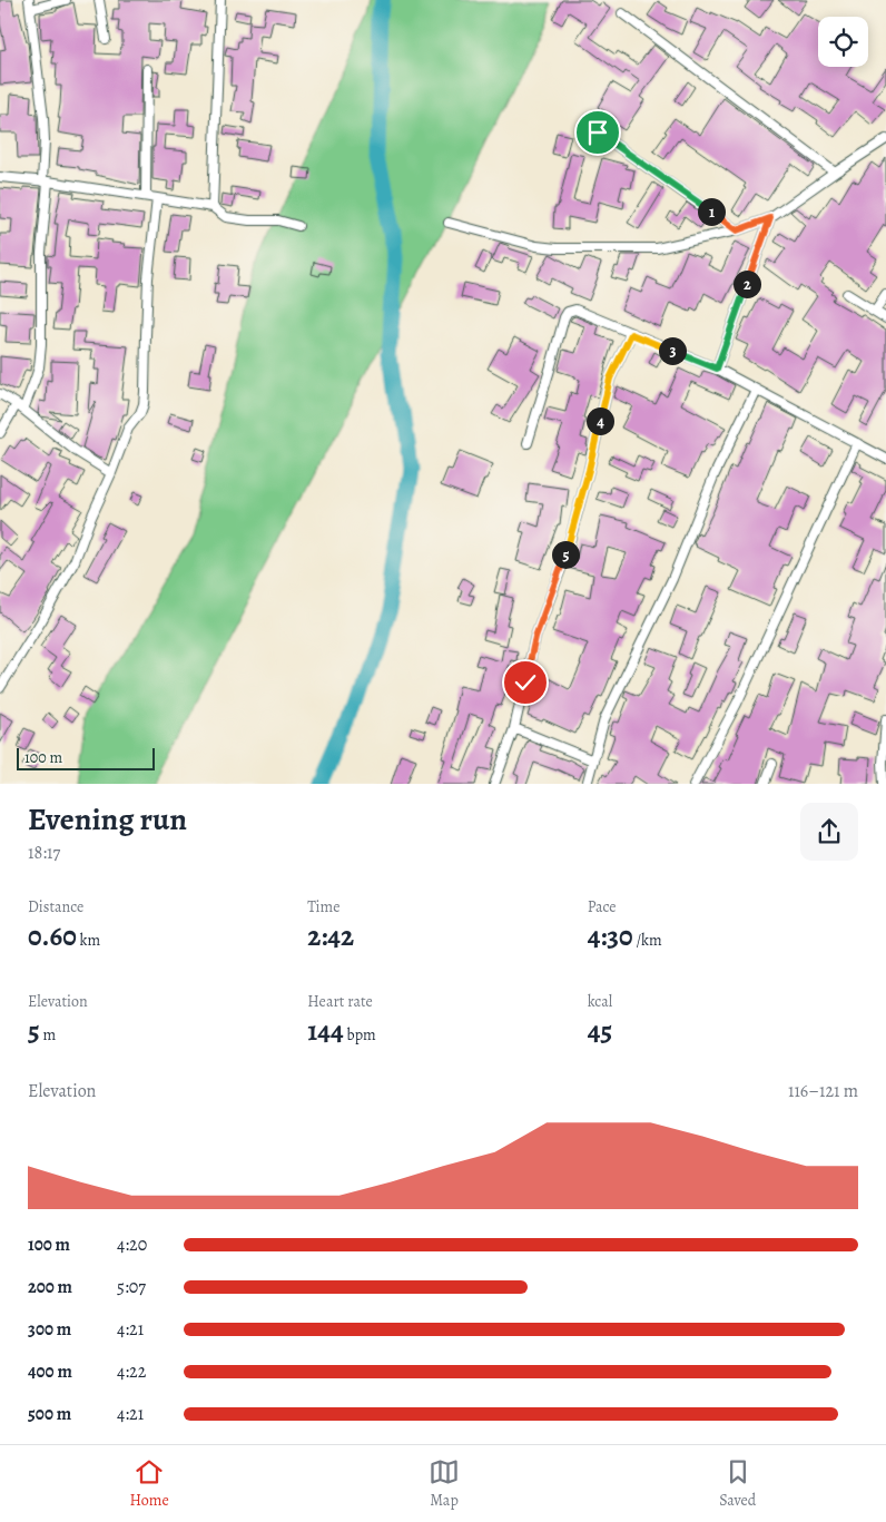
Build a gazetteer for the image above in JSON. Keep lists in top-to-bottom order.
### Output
{
  "scale_bar": "100 m",
  "page": {
    "pins": [
      "1",
      "2",
      "3",
      "4",
      "5"
    ],
    "scale": "100 m",
    "heading": ["Evening run", "18:17"],
    "stats": [
      ["Distance", "0.60 km"],
      ["Time", "2:42"],
      ["Pace", "4:30 /km"],
      ["Elevation", "5 m"],
      ["Heart rate", "144 bpm"],
      ["kcal", "45"]
    ],
    "chart": ["Elevation", "116–121 m"],
    "list": [
      {
        "name": "100 m",
        "note": "4:20"
      },
      {
        "name": "200 m",
        "note": "5:07"
      },
      {
        "name": "300 m",
        "note": "4:21"
      },
      {
        "name": "400 m",
        "note": "4:22"
      },
      {
        "name": "500 m",
        "note": "4:21"
      }
    ],
    "tabs": ["Home", "Map", "Saved"]
  }
}
